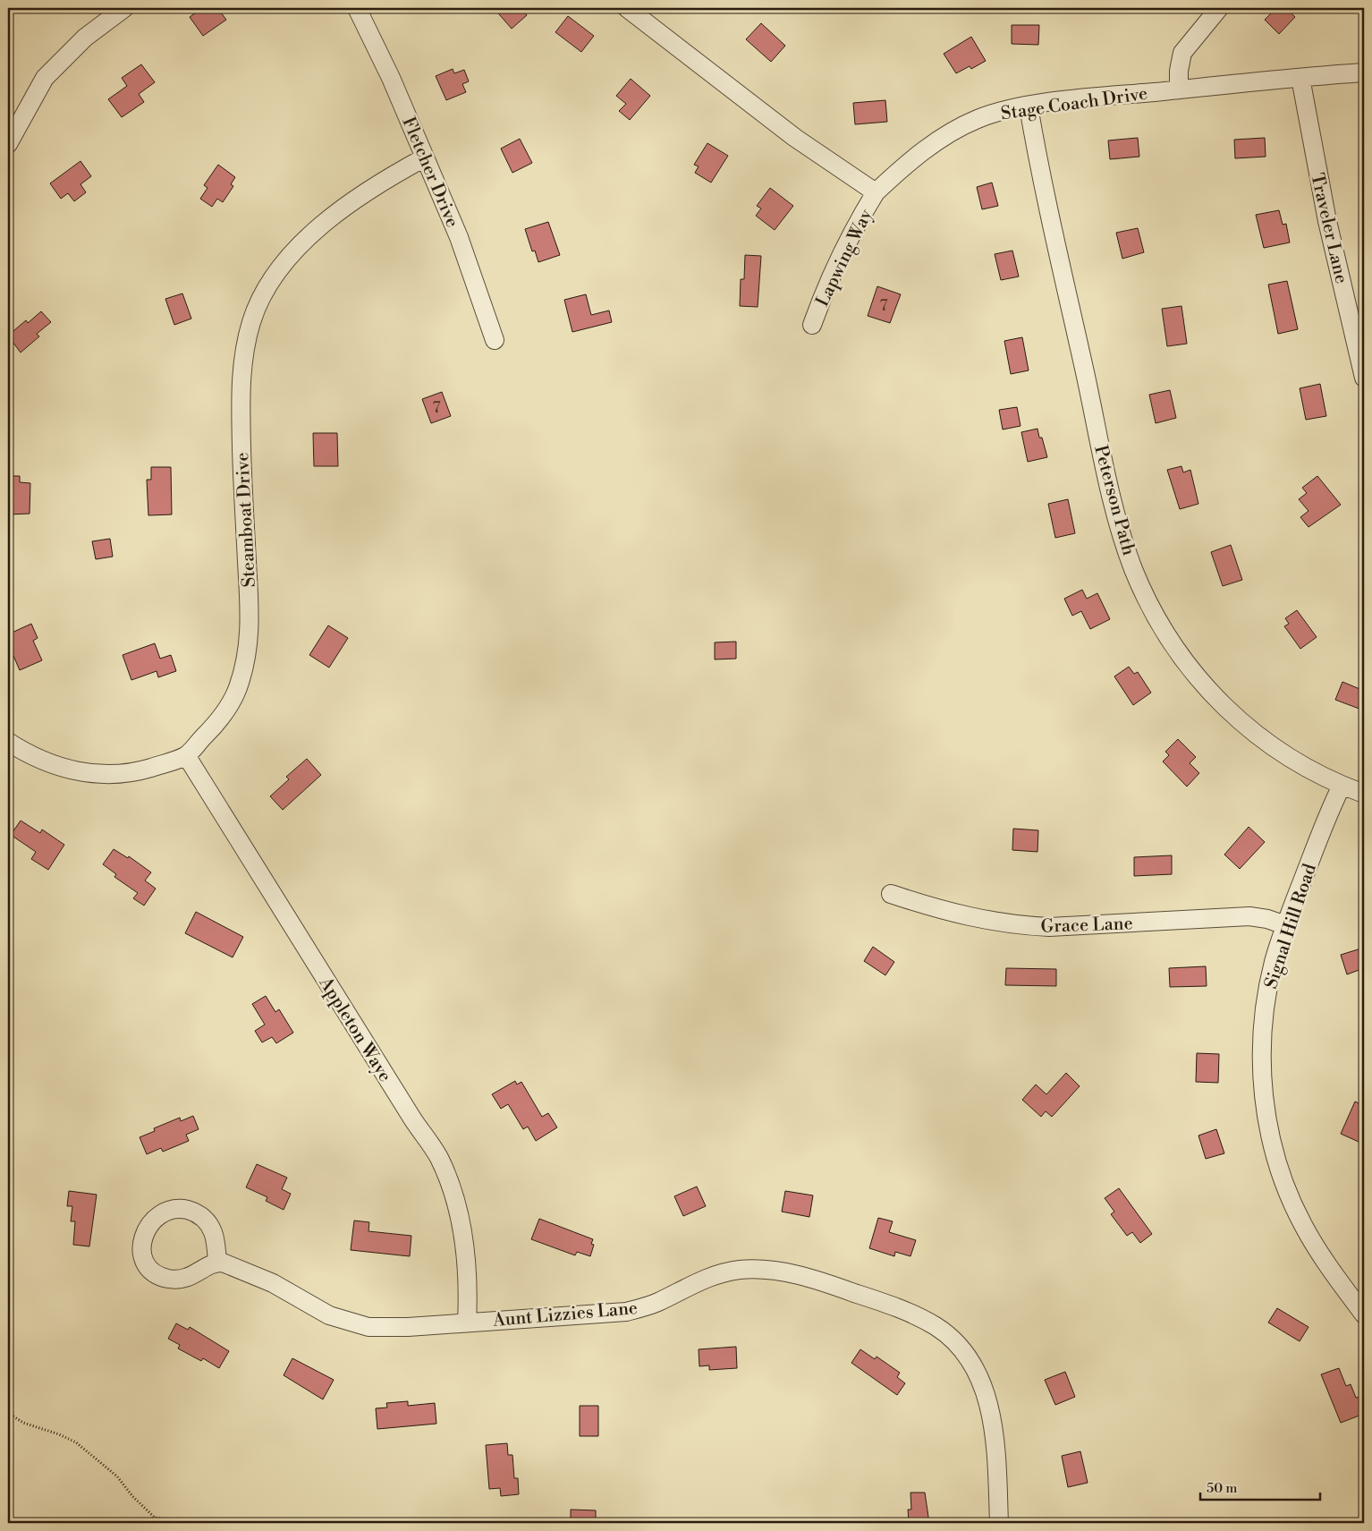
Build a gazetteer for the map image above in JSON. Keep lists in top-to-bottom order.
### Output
{
  "streets": {
    "street": [
      "Stage Coach Drive",
      "Fletcher Drive",
      "Traveler Lane",
      "Lapwing Way",
      "Peterson Path",
      "Steamboat Drive",
      "Grace Lane",
      "Signal Hill Road",
      "Appleton Waye",
      "Aunt Lizzies Lane"
    ]
  },
  "crossings": [
    ["Stage Coach Drive", "Traveler Lane"],
    ["Stage Coach Drive", "Lapwing Way"],
    ["Stage Coach Drive", "Peterson Path"],
    ["Fletcher Drive", "Steamboat Drive"],
    ["Peterson Path", "Signal Hill Road"],
    ["Steamboat Drive", "Appleton Waye"],
    ["Grace Lane", "Signal Hill Road"],
    ["Appleton Waye", "Aunt Lizzies Lane"]
  ],
  "house_numbers": ["7", "7"],
  "scale_bar": "50 m"
}
